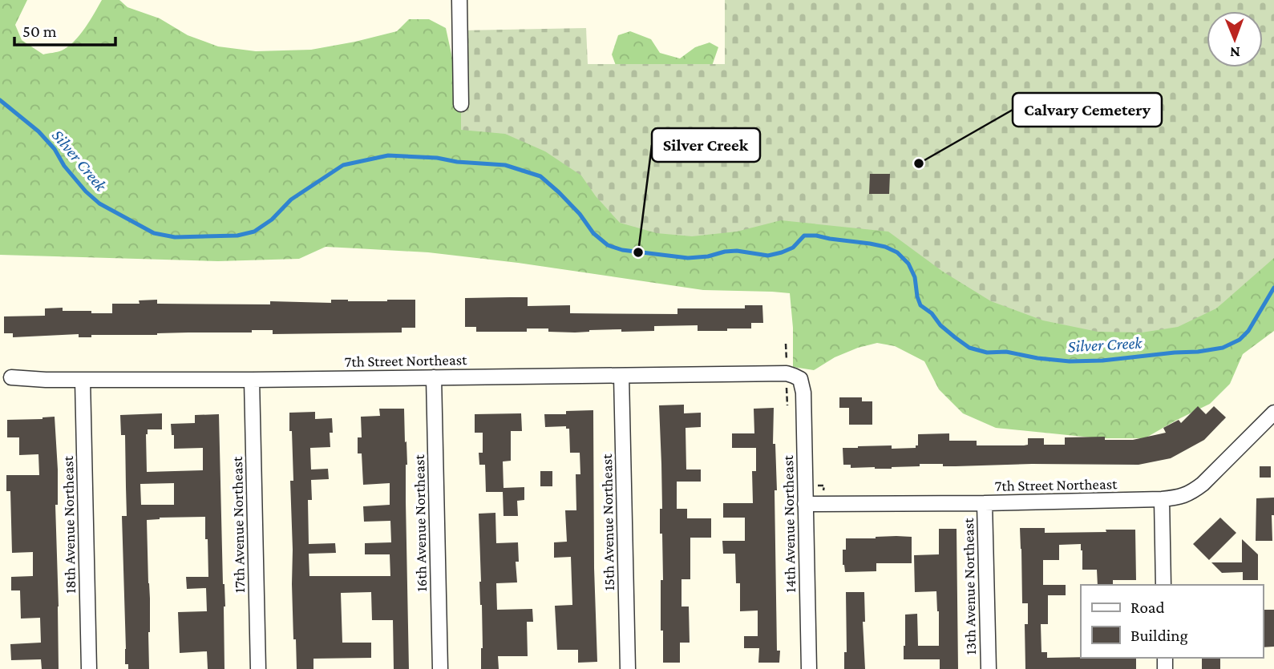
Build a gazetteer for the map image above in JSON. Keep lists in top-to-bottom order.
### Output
{
  "streets": {
    "street": [
      "7th Street Northeast",
      "15th Avenue Northeast",
      "16th Avenue Northeast",
      "14th Avenue Northeast",
      "18th Avenue Northeast",
      "17th Avenue Northeast",
      "13th Avenue Northeast"
    ]
  },
  "crossings": [
    ["7th Street Northeast", "15th Avenue Northeast"],
    ["7th Street Northeast", "16th Avenue Northeast"],
    ["7th Street Northeast", "14th Avenue Northeast"],
    ["7th Street Northeast", "18th Avenue Northeast"],
    ["7th Street Northeast", "17th Avenue Northeast"],
    ["7th Street Northeast", "13th Avenue Northeast"]
  ],
  "water": ["Silver Creek"],
  "places": ["Calvary Cemetery", "Silver Creek"],
  "legend": ["Road", "Building"],
  "scale_bar": "50 m",
  "north": "bottom"
}
